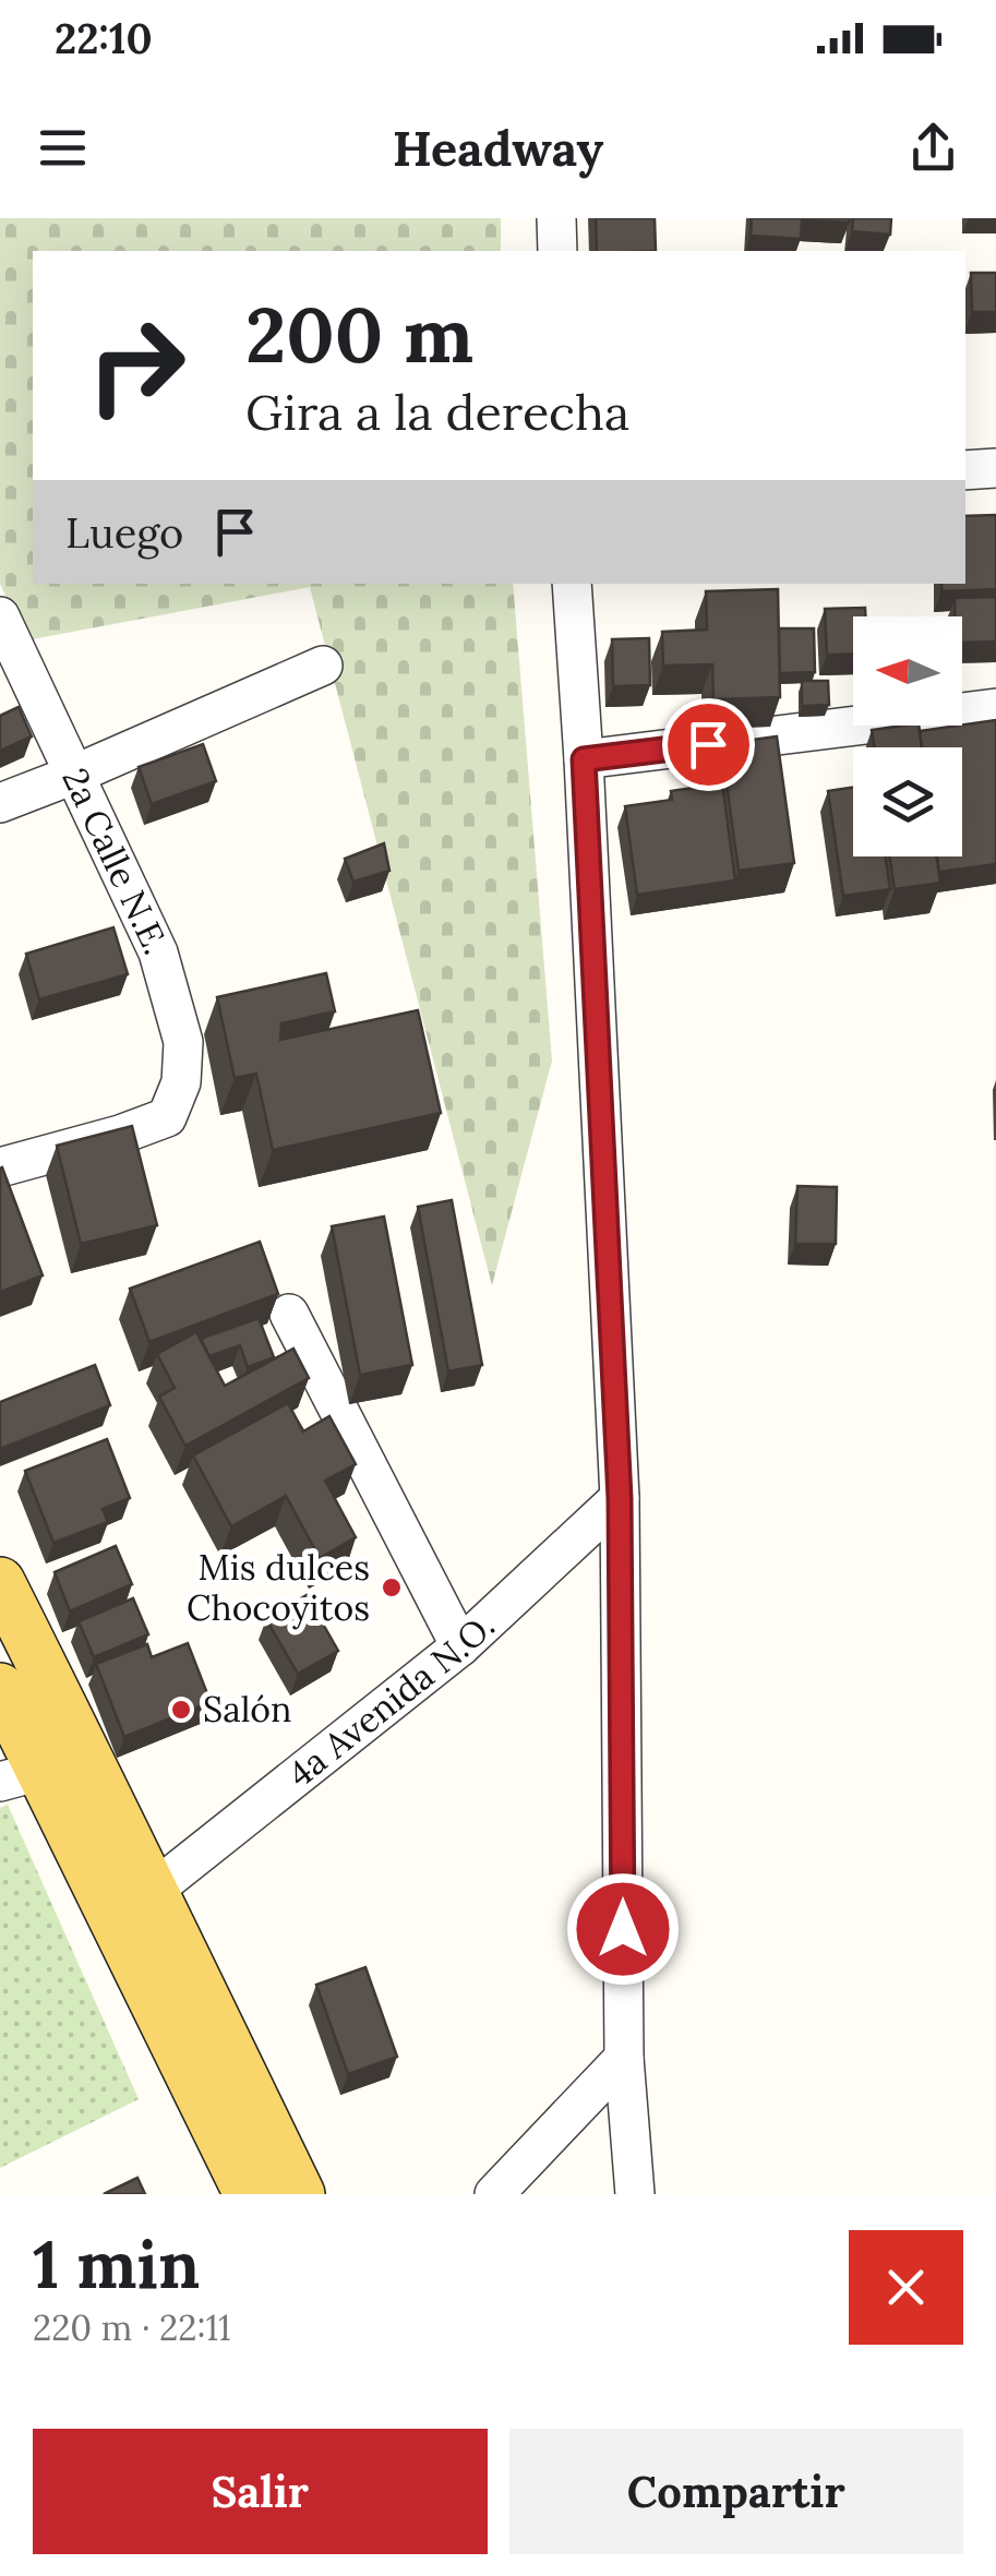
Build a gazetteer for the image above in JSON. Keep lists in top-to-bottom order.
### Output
{
  "streets": {
    "street": ["2a Calle N.E.", "4a Avenida N.O."]
  },
  "places": ["Mis dulces Chocoyitos", "Salón"],
  "north": "left",
  "page": {
    "status": "22:10",
    "header": "Headway",
    "turn": ["200 m", "Gira a la derecha"],
    "then": "Luego",
    "heading": ["1 min", "220 m · 22:11"],
    "buttons": ["Salir", "Compartir"]
  }
}
